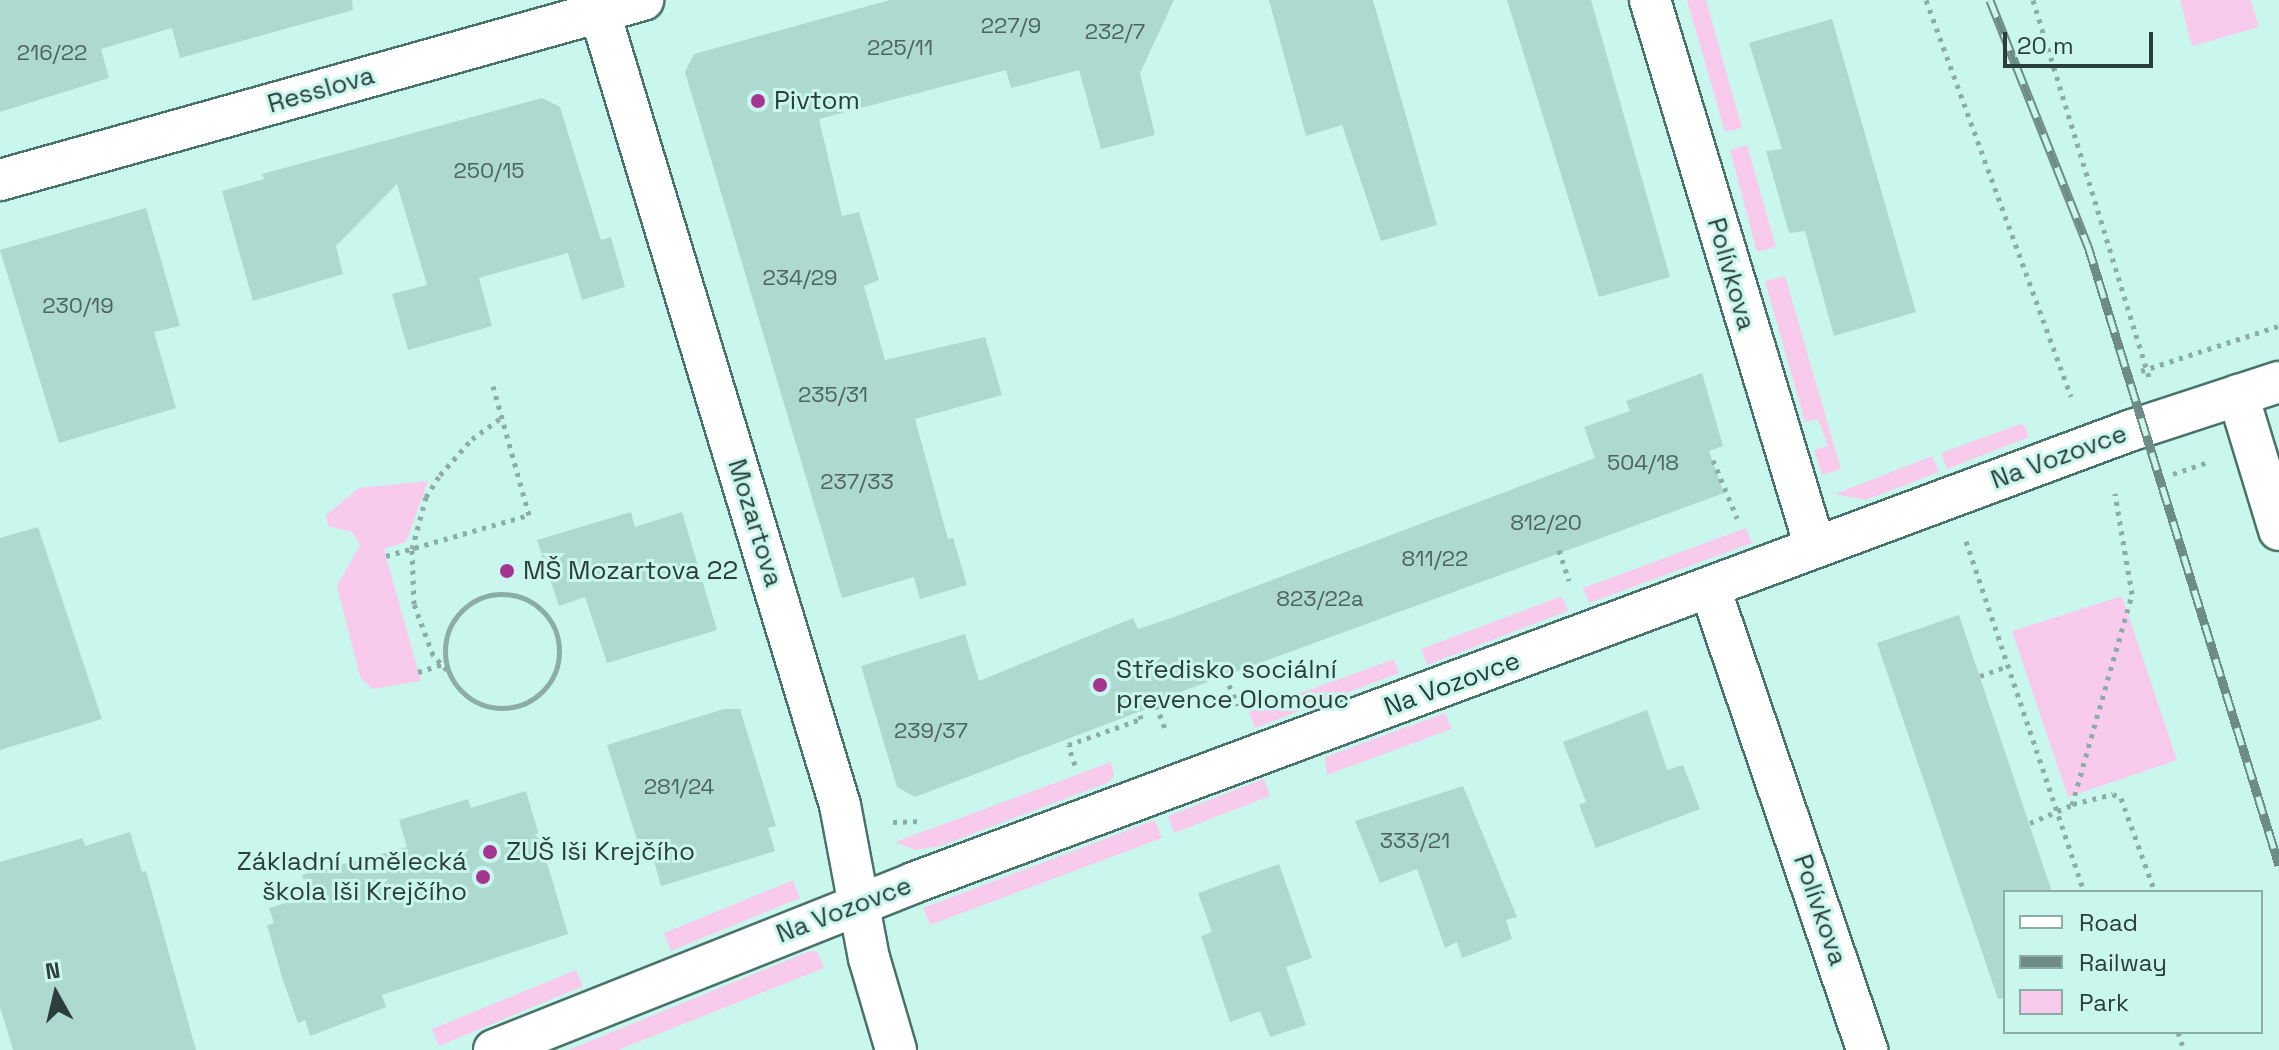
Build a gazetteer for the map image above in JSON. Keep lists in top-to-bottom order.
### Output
{
  "streets": {
    "street": [
      "Resslova",
      "Polívkova",
      "Na Vozovce",
      "Mozartova"
    ]
  },
  "crossings": [
    ["Resslova", "Mozartova"],
    ["Polívkova", "Na Vozovce"],
    ["Na Vozovce", "Mozartova"]
  ],
  "places": [
    "Pivtom",
    "MŠ Mozartova 22",
    "Středisko sociální prevence Olomouc",
    "ZUŠ Iši Krejčího",
    "Základní umělecká škola Iši Krejčího"
  ],
  "house_numbers": [
    "227/9",
    "232/7",
    "225/11",
    "216/22",
    "250/15",
    "234/29",
    "230/19",
    "235/31",
    "504/18",
    "237/33",
    "812/20",
    "811/22",
    "823/22a",
    "239/37",
    "281/24",
    "333/21"
  ],
  "legend": ["Road", "Railway", "Park"],
  "scale_bar": "20 m",
  "north": "top"
}
